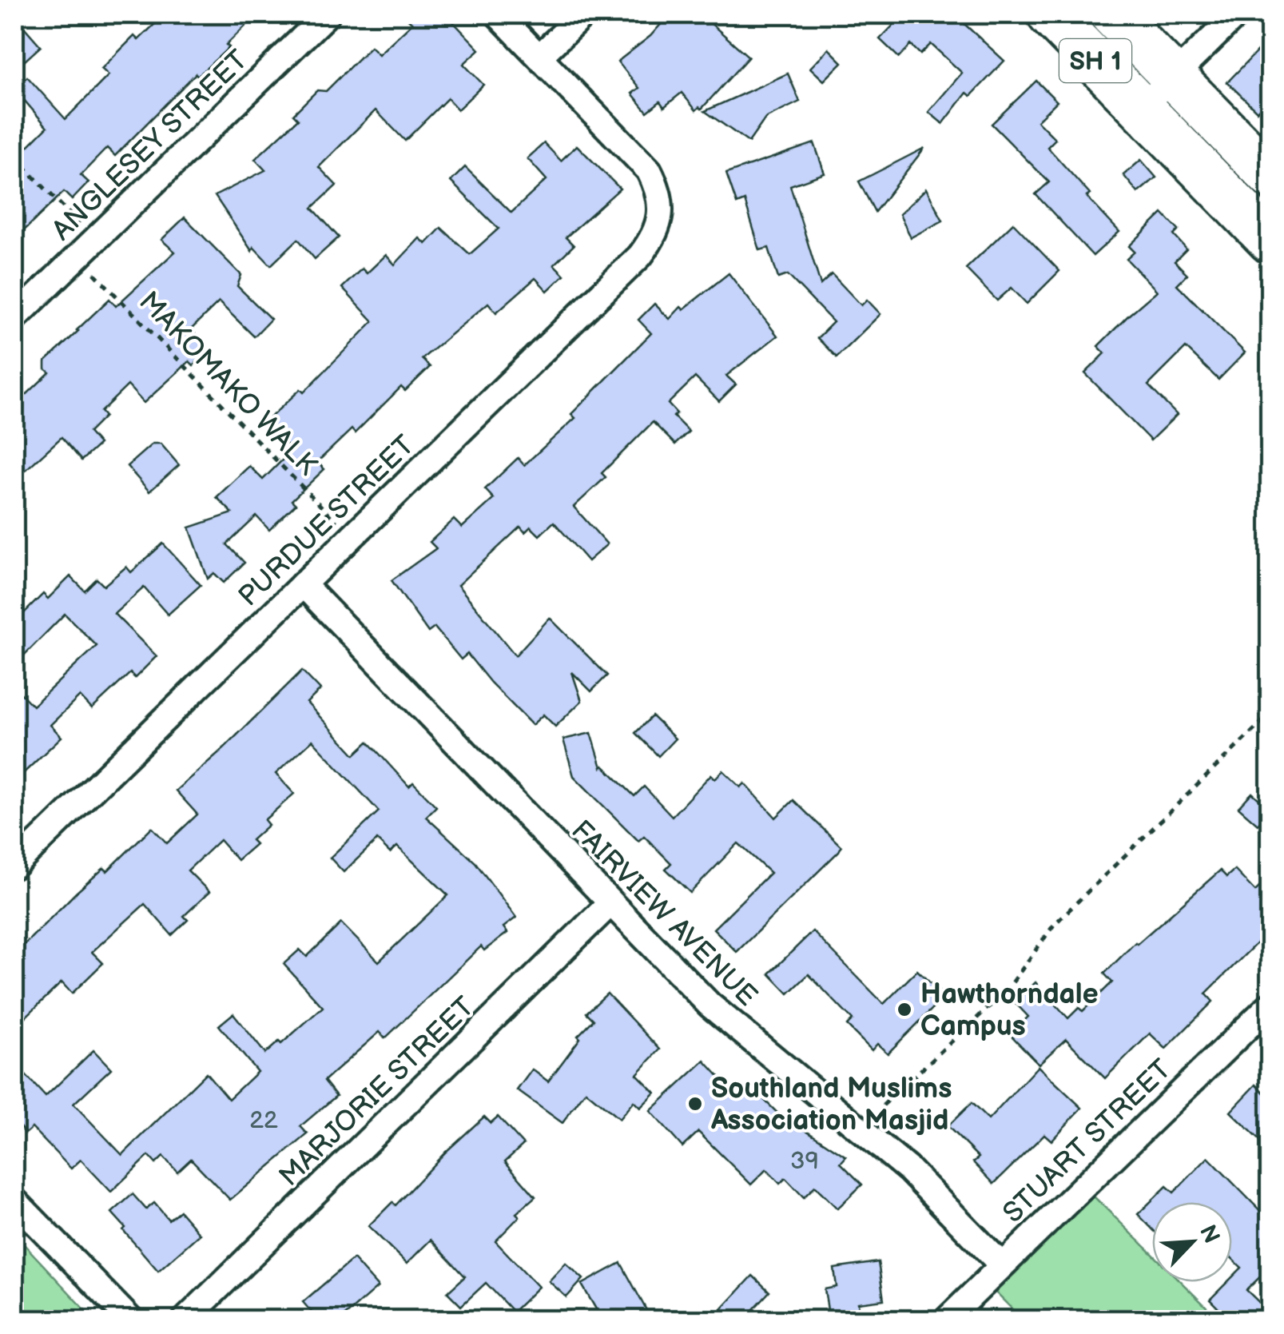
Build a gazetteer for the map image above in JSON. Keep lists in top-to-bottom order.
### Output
{
  "streets": {
    "highway": ["SH 1"],
    "street": [
      "ANGLESEY STREET",
      "PURDUE STREET",
      "FAIRVIEW AVENUE",
      "MARJORIE STREET",
      "STUART STREET"
    ],
    "path": ["MAKOMAKO WALK"]
  },
  "crossings": [
    ["PURDUE STREET", "FAIRVIEW AVENUE"],
    ["FAIRVIEW AVENUE", "MARJORIE STREET"],
    ["FAIRVIEW AVENUE", "STUART STREET"]
  ],
  "places": ["Hawthorndale Campus", "Southland Muslims Association Masjid"],
  "house_numbers": ["22", "39"],
  "north": "top right"
}
